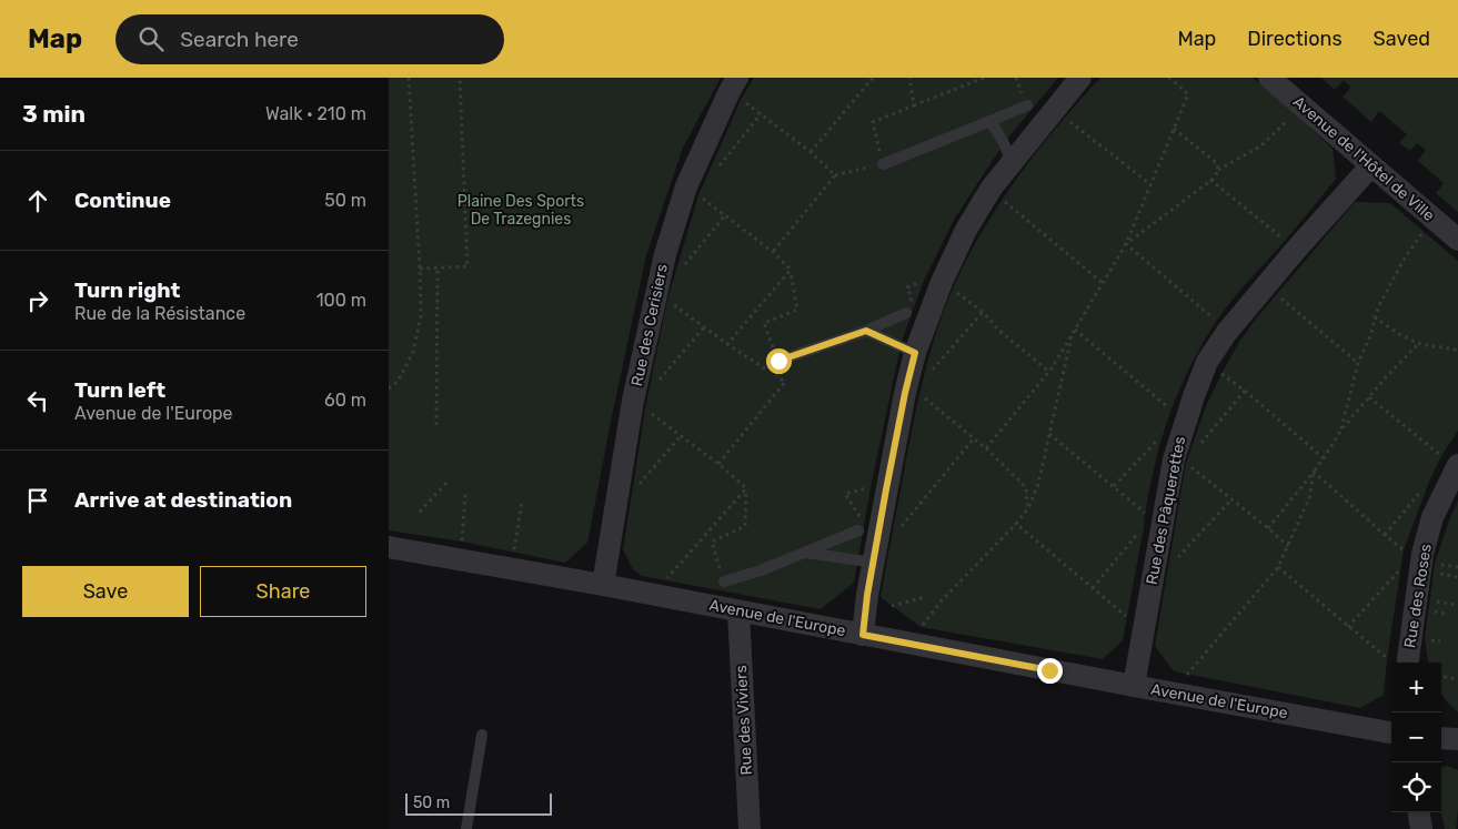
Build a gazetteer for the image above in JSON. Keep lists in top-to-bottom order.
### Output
{
  "streets": {
    "street": [
      "Avenue de l'Hôtel de Ville",
      "Rue des Cerisiers",
      "Rue des Pâquerettes",
      "Rue des Roses",
      "Avenue de l'Europe",
      "Rue des Viviers"
    ]
  },
  "crossings": [
    ["Avenue de l'Hôtel de Ville", "Rue des Pâquerettes"],
    ["Rue des Cerisiers", "Avenue de l'Europe"],
    ["Rue des Pâquerettes", "Avenue de l'Europe"],
    ["Avenue de l'Europe", "Rue des Viviers"]
  ],
  "parks": ["Plaine Des Sports De Trazegnies"],
  "scale_bar": "50 m",
  "page": {
    "header": "Map",
    "search": "Search here",
    "nav": ["Map", "Directions", "Saved"],
    "heading": ["3 min", "Walk · 210 m"],
    "list": [
      ["Continue", "50 m"],
      ["Turn right", "Rue de la Résistance", "100 m"],
      ["Turn left", "Avenue de l'Europe", "60 m"],
      "Arrive at destination"
    ],
    "buttons": ["Save", "Share"],
    "map_buttons": ["+", "−"],
    "scale": "50 m"
  }
}
